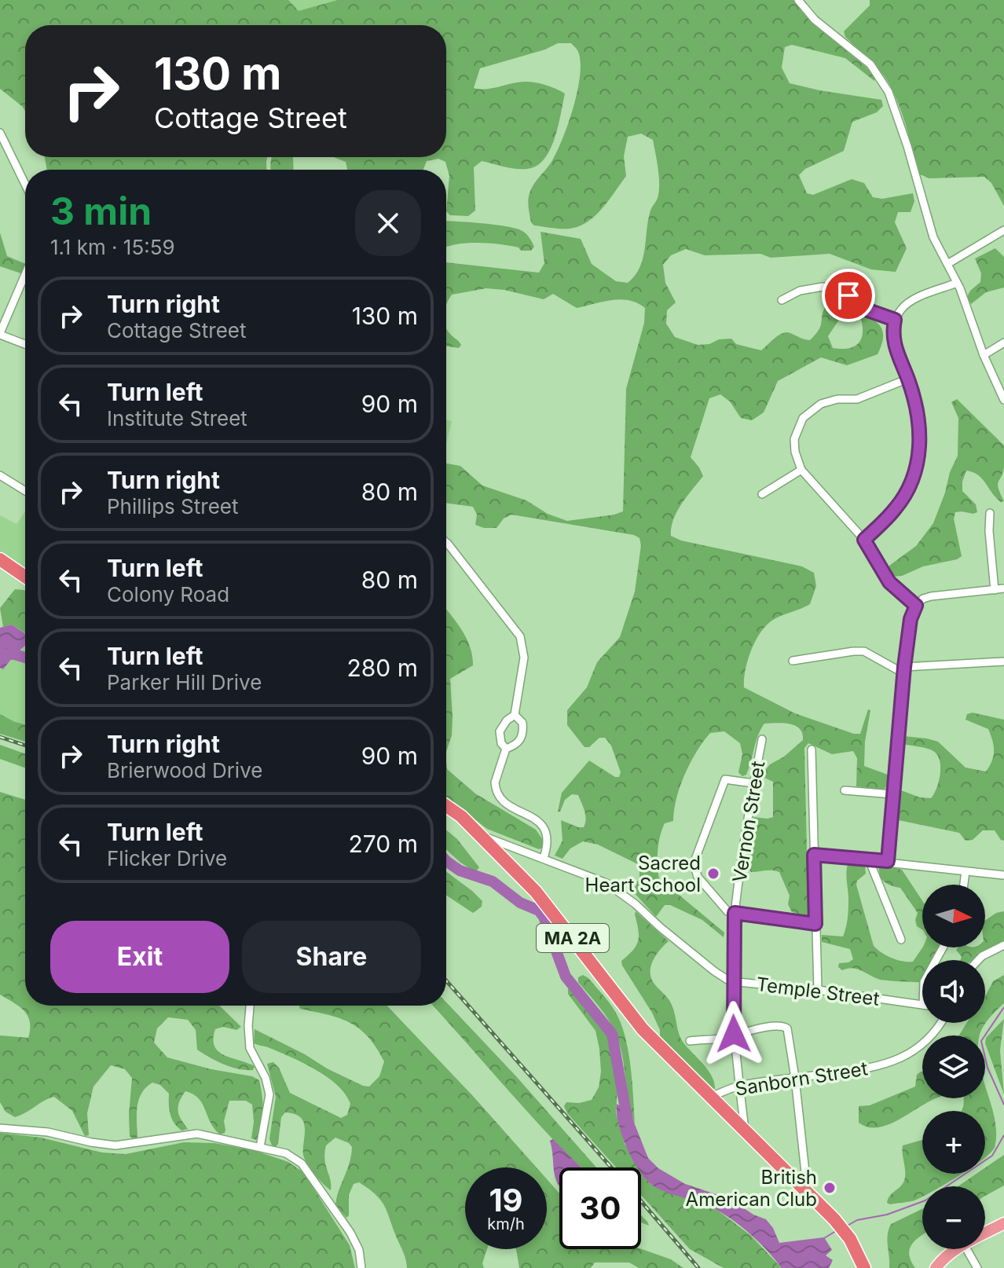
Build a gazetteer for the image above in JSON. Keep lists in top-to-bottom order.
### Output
{
  "streets": {
    "highway": ["MA 2A"],
    "street": ["Vernon Street", "Temple Street", "Sanborn Street"]
  },
  "crossings": [
    ["Vernon Street", "MA 2A"],
    ["Vernon Street", "Temple Street"],
    ["Vernon Street", "Sanborn Street"],
    ["MA 2A", "Temple Street"],
    ["MA 2A", "Sanborn Street"]
  ],
  "places": ["Sacred Heart School", "British American Club"],
  "north": "right",
  "page": {
    "turn": ["130 m", "Cottage Street"],
    "heading": ["3 min", "1.1 km · 15:59"],
    "list": [
      {
        "name": "Turn right",
        "note": "Cottage Street",
        "value": "130 m"
      },
      {
        "name": "Turn left",
        "note": "Institute Street",
        "value": "90 m"
      },
      {
        "name": "Turn right",
        "note": "Phillips Street",
        "value": "80 m"
      },
      {
        "name": "Turn left",
        "note": "Colony Road",
        "value": "80 m"
      },
      {
        "name": "Turn left",
        "note": "Parker Hill Drive",
        "value": "280 m"
      },
      {
        "name": "Turn right",
        "note": "Brierwood Drive",
        "value": "90 m"
      },
      {
        "name": "Turn left",
        "note": "Flicker Drive",
        "value": "270 m"
      }
    ],
    "map_buttons": ["+", "−"],
    "buttons": ["Exit", "Share"],
    "speed": "19 km/h",
    "limit": "30"
  }
}
